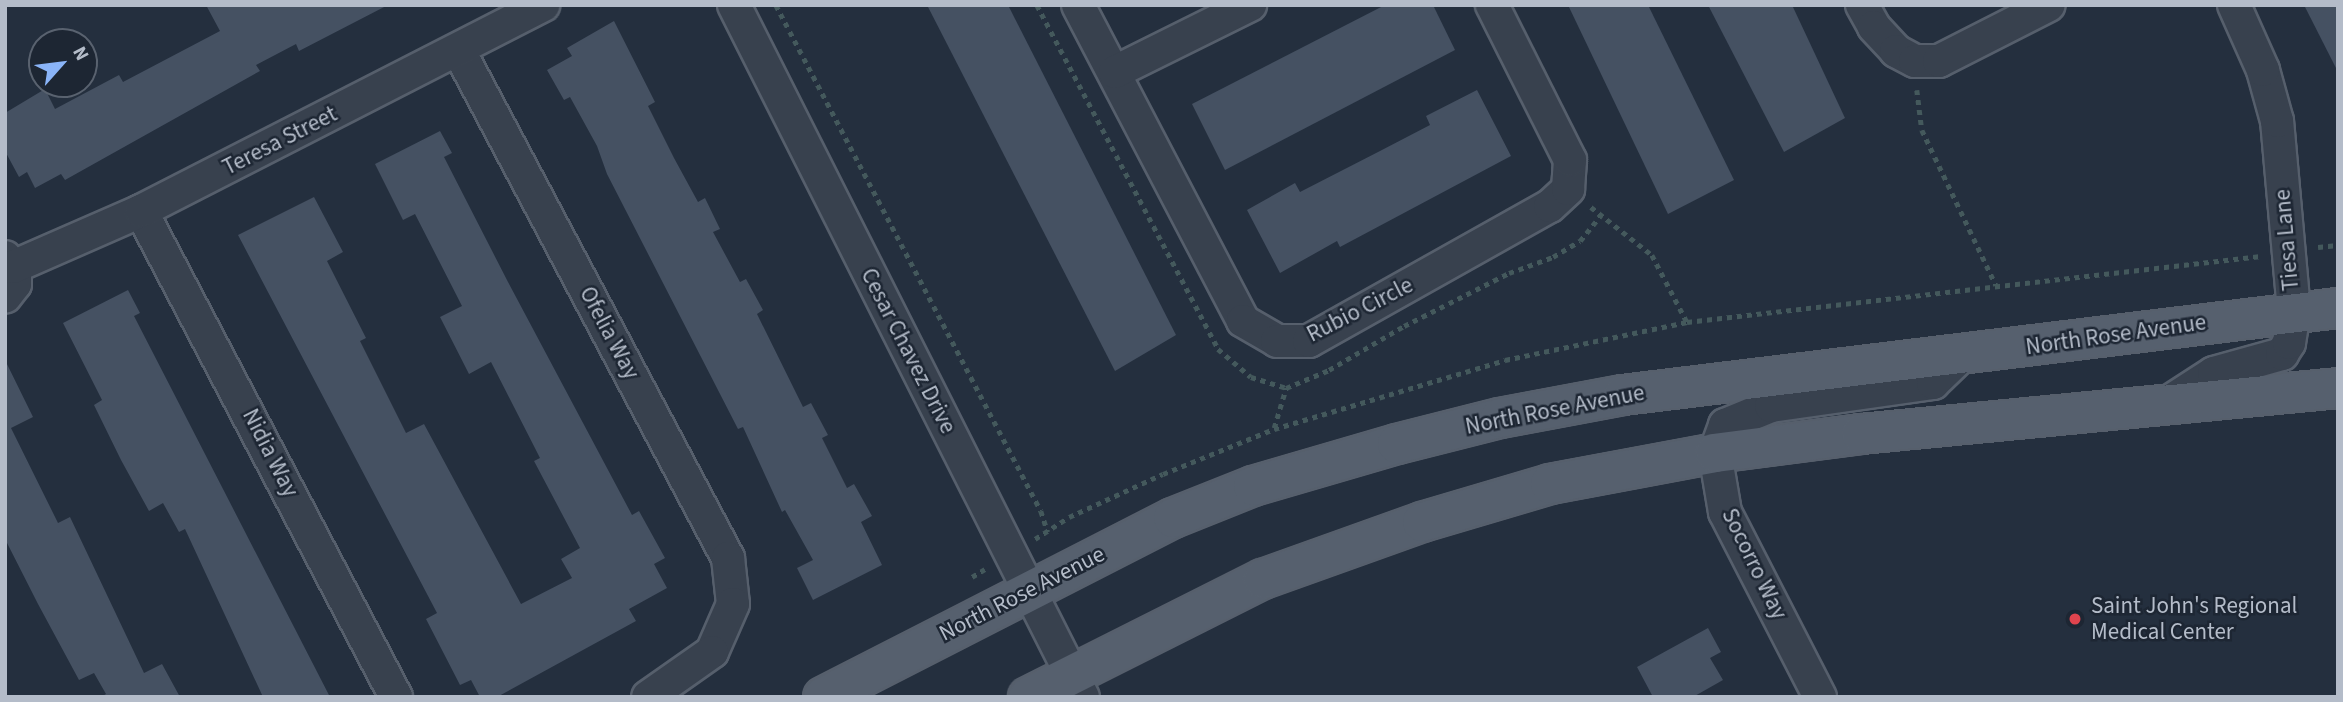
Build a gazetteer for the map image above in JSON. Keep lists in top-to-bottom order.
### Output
{
  "streets": {
    "main road": ["North Rose Avenue"],
    "street": [
      "Teresa Street",
      "Tiesa Lane",
      "Rubio Circle",
      "Ofelia Way",
      "Cesar Chavez Drive",
      "Nidia Way",
      "Socorro Way"
    ]
  },
  "crossings": [
    ["Teresa Street", "Ofelia Way"],
    ["Teresa Street", "Nidia Way"],
    ["Tiesa Lane", "North Rose Avenue"],
    ["North Rose Avenue", "Cesar Chavez Drive"]
  ],
  "places": ["Saint John's Regional Medical Center"],
  "north": "top right"
}
